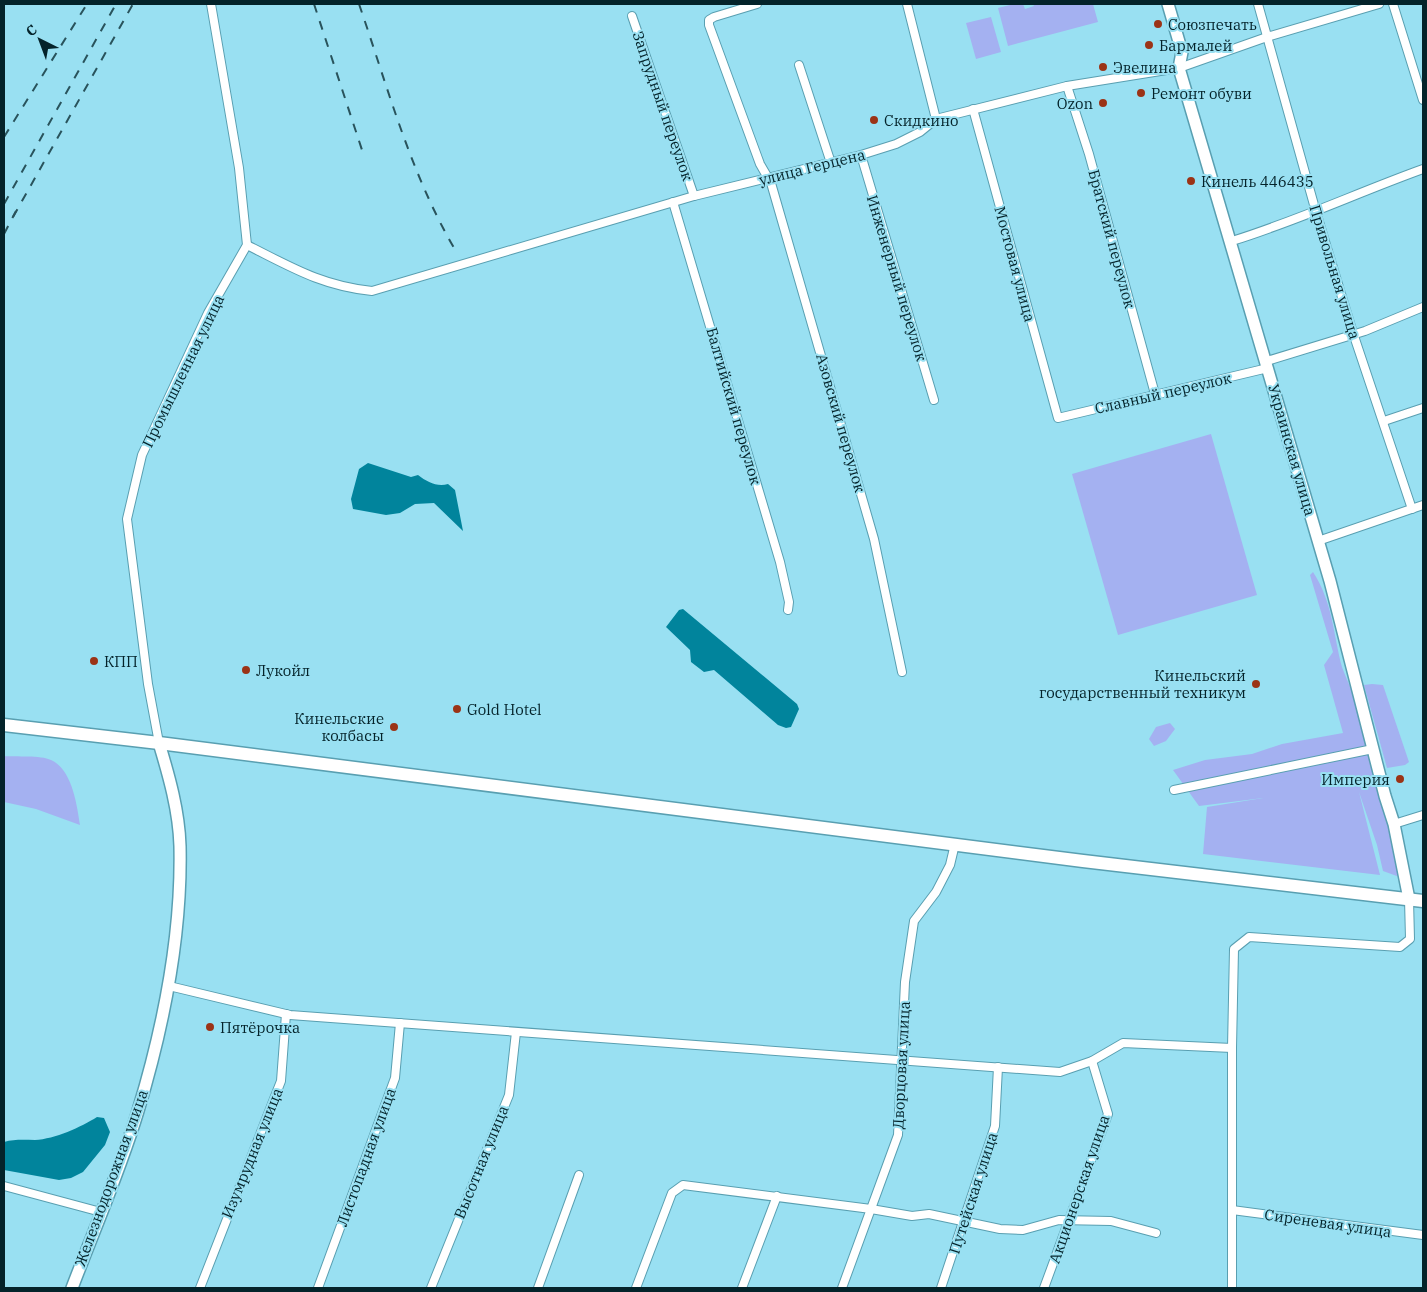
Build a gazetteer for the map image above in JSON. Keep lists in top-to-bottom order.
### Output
{
  "streets": {
    "main road": ["Украинская улица", "Железнодорожная улица"],
    "street": [
      "Запрудный переулок",
      "улица Герцена",
      "Братский переулок",
      "Мостовая улица",
      "Привольная улица",
      "Инженерный переулок",
      "Промышленная улица",
      "Славный переулок",
      "Балтийский переулок",
      "Азовский переулок",
      "Дворцовая улица",
      "Изумрудная улица",
      "Листопадная улица",
      "Высотная улица",
      "Акционерская улица",
      "Путейская улица",
      "Сиреневая улица"
    ]
  },
  "crossings": [
    ["Запрудный переулок", "улица Герцена"],
    ["улица Герцена", "Братский переулок"],
    ["улица Герцена", "Мостовая улица"],
    ["улица Герцена", "Привольная улица"],
    ["улица Герцена", "Инженерный переулок"],
    ["улица Герцена", "Промышленная улица"],
    ["улица Герцена", "Балтийский переулок"],
    ["улица Герцена", "Азовский переулок"],
    ["улица Герцена", "Украинская улица"],
    ["Братский переулок", "Славный переулок"],
    ["Мостовая улица", "Славный переулок"],
    ["Привольная улица", "Славный переулок"],
    ["Промышленная улица", "Железнодорожная улица"],
    ["Славный переулок", "Украинская улица"]
  ],
  "places": [
    "Союзпечать",
    "Бармалей",
    "Эвелина",
    "Ремонт обуви",
    "Ozon",
    "Скидкино",
    "Кинель 446435",
    "КПП",
    "Лукойл",
    "Кинельский государственный техникум",
    "Gold Hotel",
    "Кинельские колбасы",
    "Империя",
    "Пятёрочка"
  ],
  "north": "top left"
}
